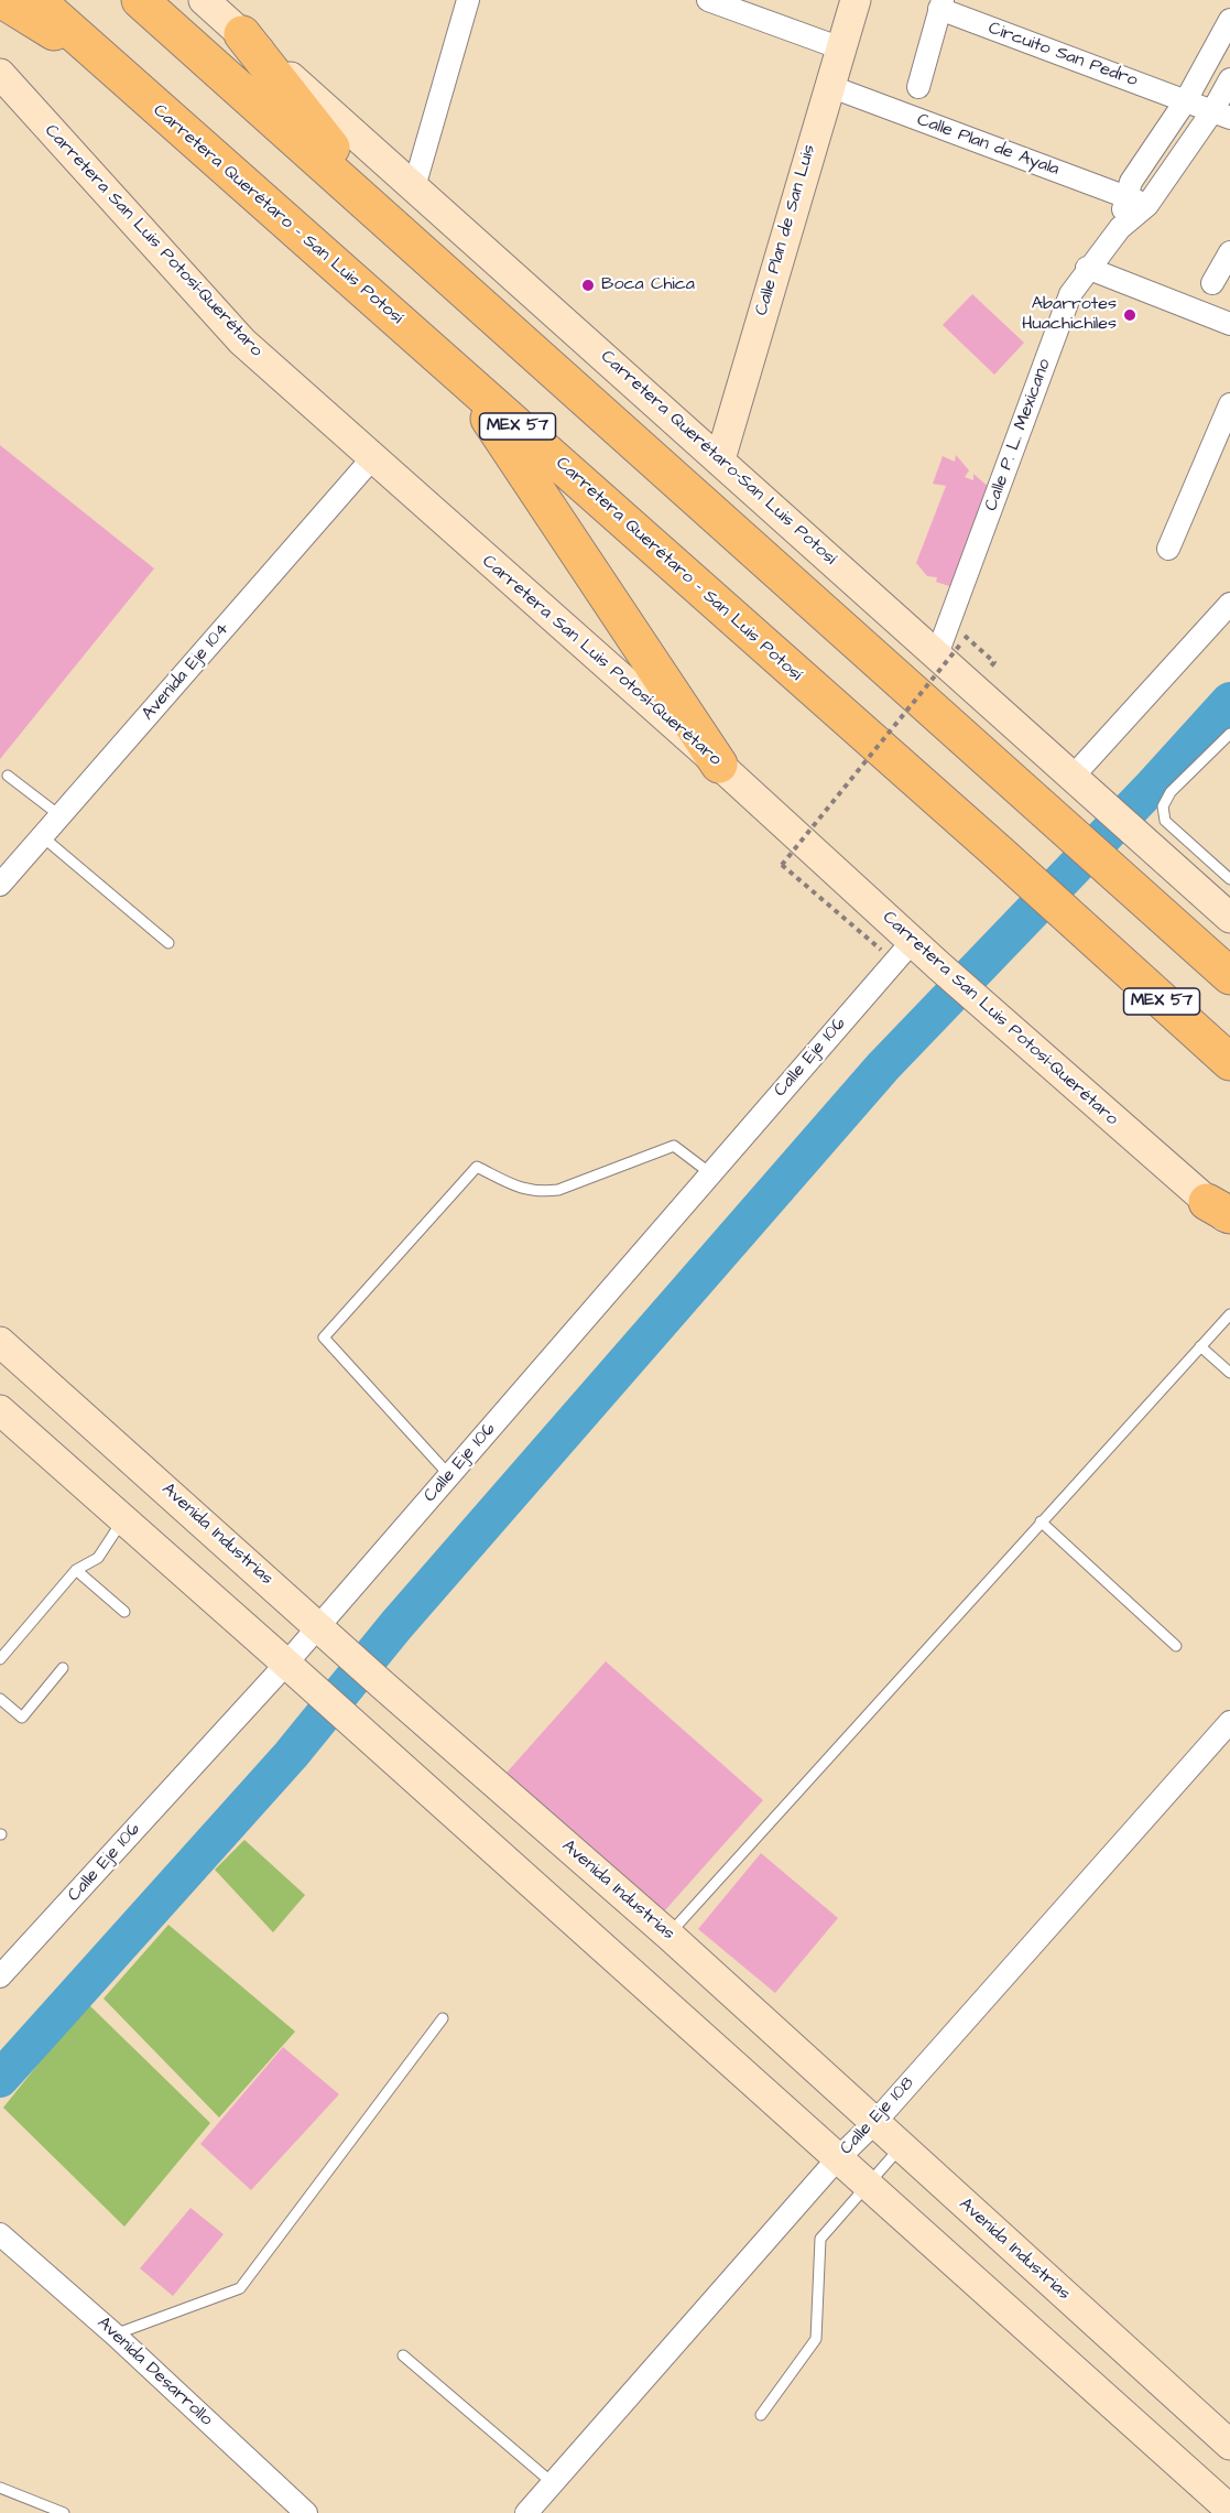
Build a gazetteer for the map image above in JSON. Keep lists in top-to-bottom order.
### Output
{
  "streets": {
    "highway": ["Carretera Querétaro - San Luis Potosí", "MEX 57"],
    "main road": [
      "Calle Plan de San Luis",
      "Carretera San Luis Potosí-Querétaro",
      "Carretera Querétaro-San Luis Potosí",
      "Avenida Industrias"
    ],
    "street": [
      "Circuito San Pedro",
      "Calle Plan de Ayala",
      "Calle P. L. Mexicano",
      "Avenida Eje 104",
      "Calle Eje 106",
      "Calle Eje 108",
      "Avenida Desarrollo"
    ]
  },
  "crossings": [
    ["Calle Plan de Ayala", "Calle Plan de San Luis"],
    ["Calle Plan de Ayala", "Calle P. L. Mexicano"],
    ["Calle Plan de San Luis", "Carretera Querétaro-San Luis Potosí"],
    ["Carretera San Luis Potosí-Querétaro", "Avenida Eje 104"],
    ["Carretera San Luis Potosí-Querétaro", "Calle Eje 106"],
    ["Calle P. L. Mexicano", "Carretera Querétaro-San Luis Potosí"],
    ["Calle Eje 106", "Avenida Industrias"],
    ["Avenida Industrias", "Calle Eje 108"]
  ],
  "places": ["Boca Chica", "Abarrotes Huachichiles"]
}
